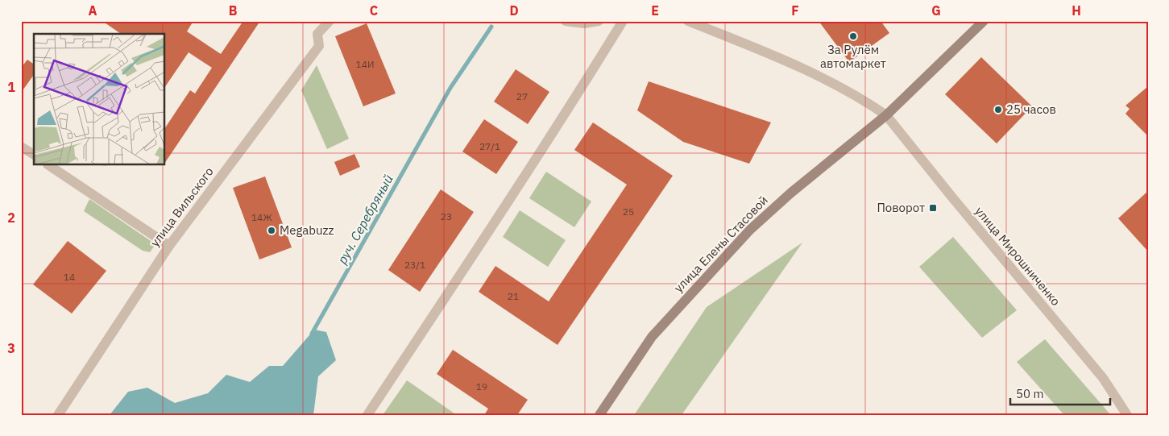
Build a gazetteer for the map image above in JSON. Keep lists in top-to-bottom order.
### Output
{
  "streets": {
    "main road": ["улица Елены Стасовой"],
    "street": ["улица Вильского", "улица Мирошниченко"]
  },
  "crossings": [
    ["улица Елены Стасовой", "улица Мирошниченко"]
  ],
  "water": ["руч. Серебряный"],
  "places": {
    "other": ["За Рулём автомаркет", "25 часов", "Megabuzz"],
    "transit": ["Поворот"]
  },
  "house_numbers": [
    "14И",
    "27",
    "27/1",
    "25",
    "23",
    "14Ж",
    "23/1",
    "14",
    "21",
    "19"
  ],
  "scale_bar": "50 m",
  "grid": {
    "columns": [
      "A",
      "B",
      "C",
      "D",
      "E",
      "F",
      "G",
      "H"
    ],
    "rows": ["1", "2", "3"]
  }
}
